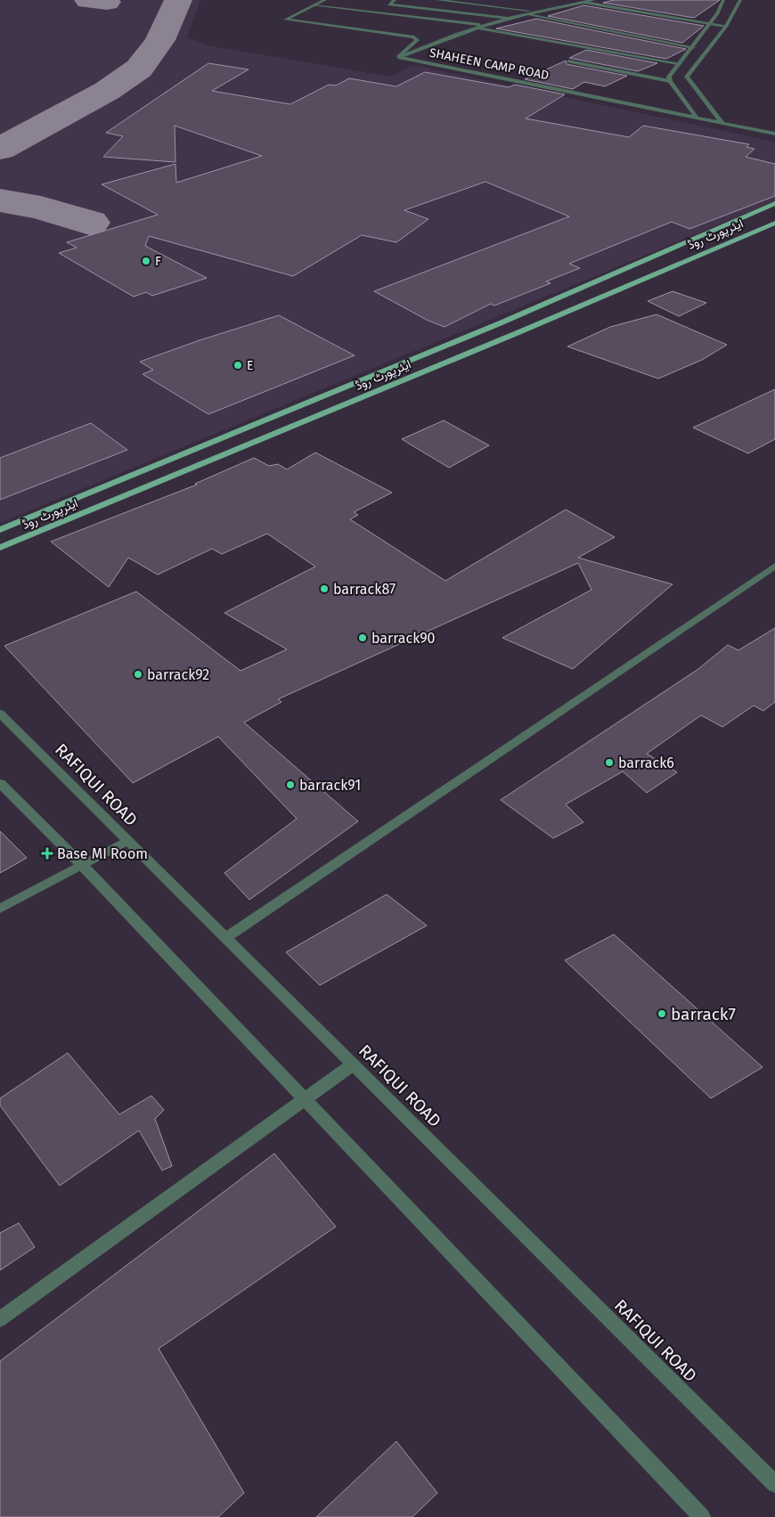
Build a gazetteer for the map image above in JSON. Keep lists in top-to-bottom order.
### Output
{
  "streets": {
    "main road": ["ایئرپورٹ روڈ"],
    "street": ["SHAHEEN CAMP ROAD", "RAFIQUI ROAD"]
  },
  "places": {
    "other": [
      "F",
      "E",
      "barrack87",
      "barrack90",
      "barrack92",
      "barrack6",
      "barrack91",
      "barrack7"
    ],
    "health": ["Base MI Room"]
  }
}
